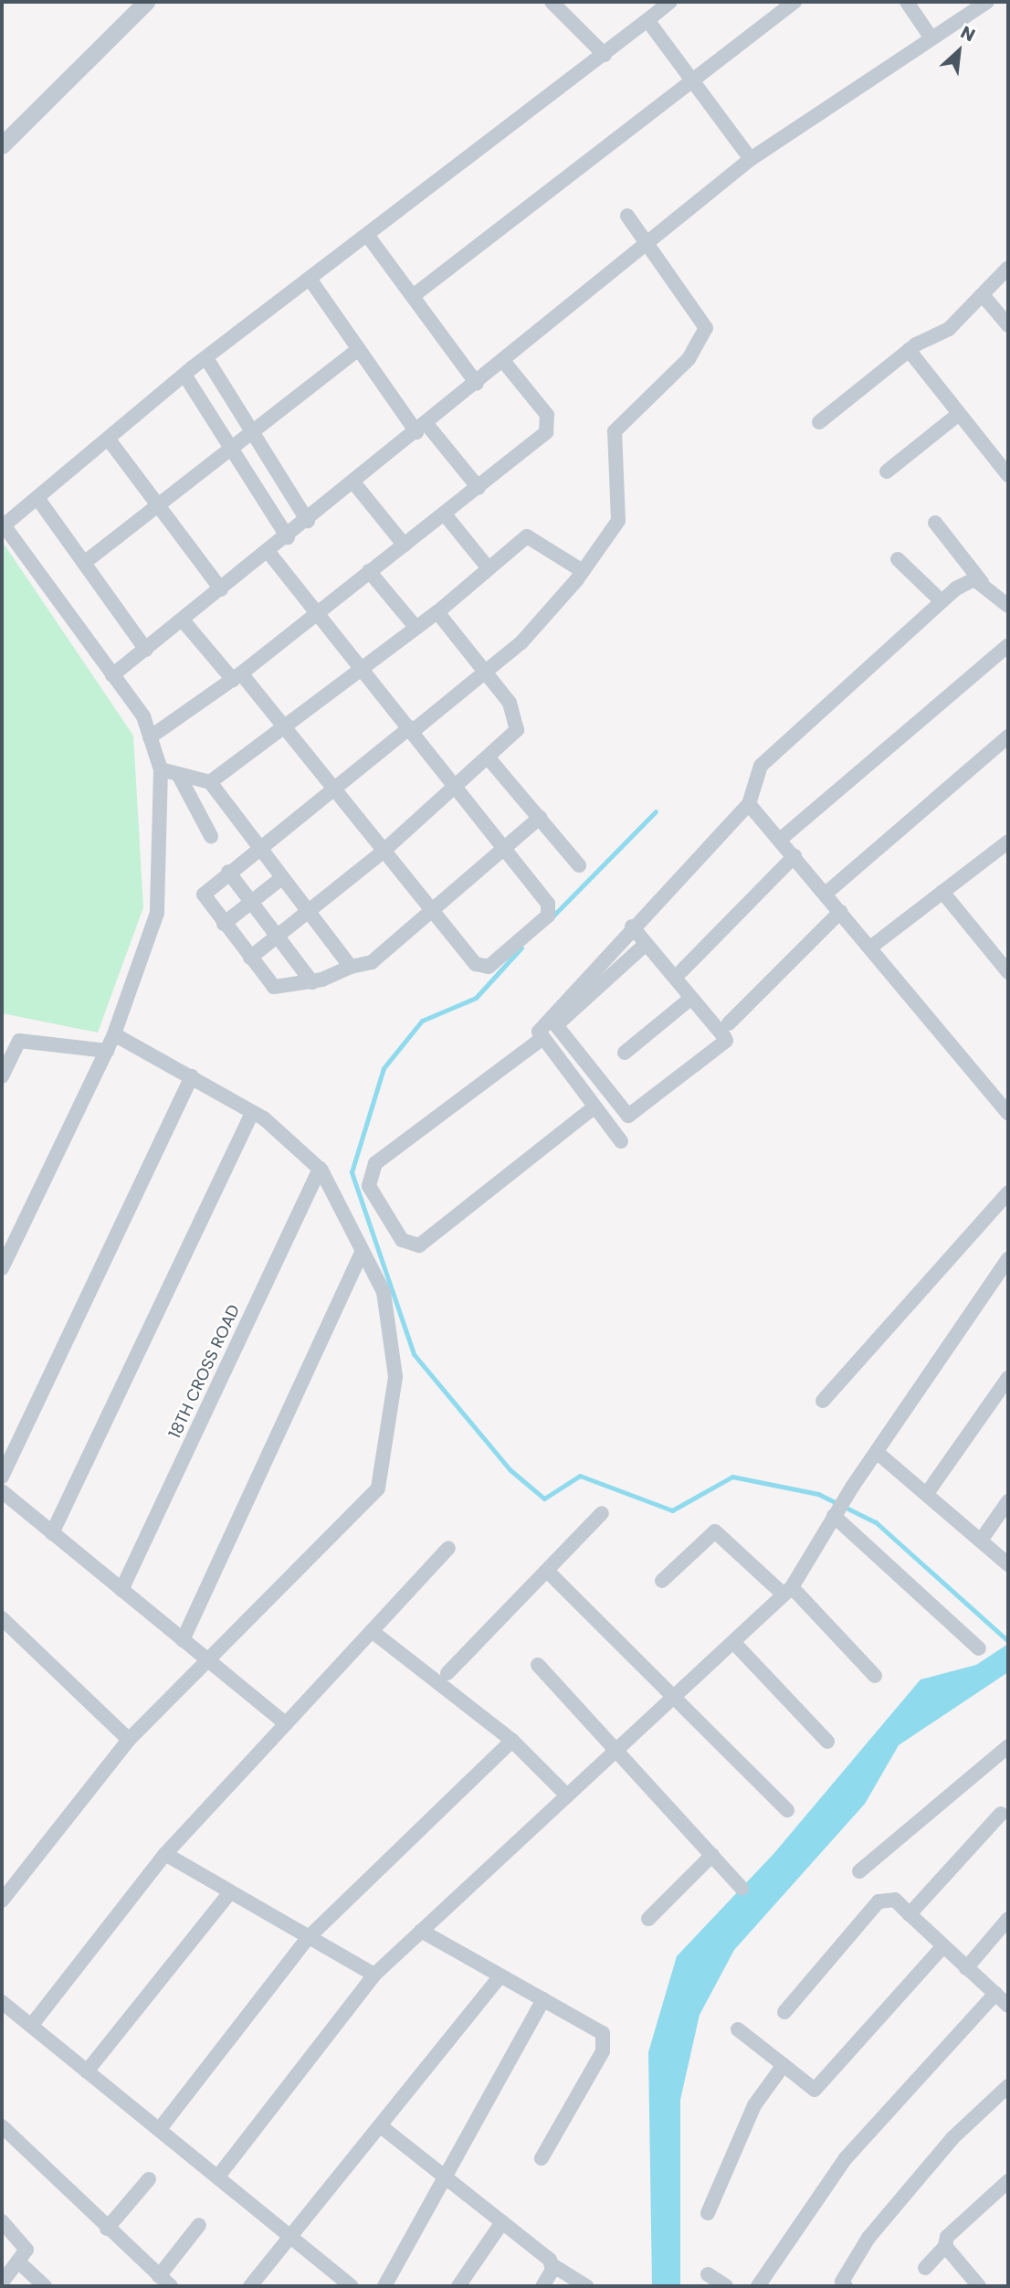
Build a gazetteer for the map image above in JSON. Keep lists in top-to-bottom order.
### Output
{
  "streets": {
    "street": ["18TH CROSS ROAD"]
  },
  "north": "top right"
}
